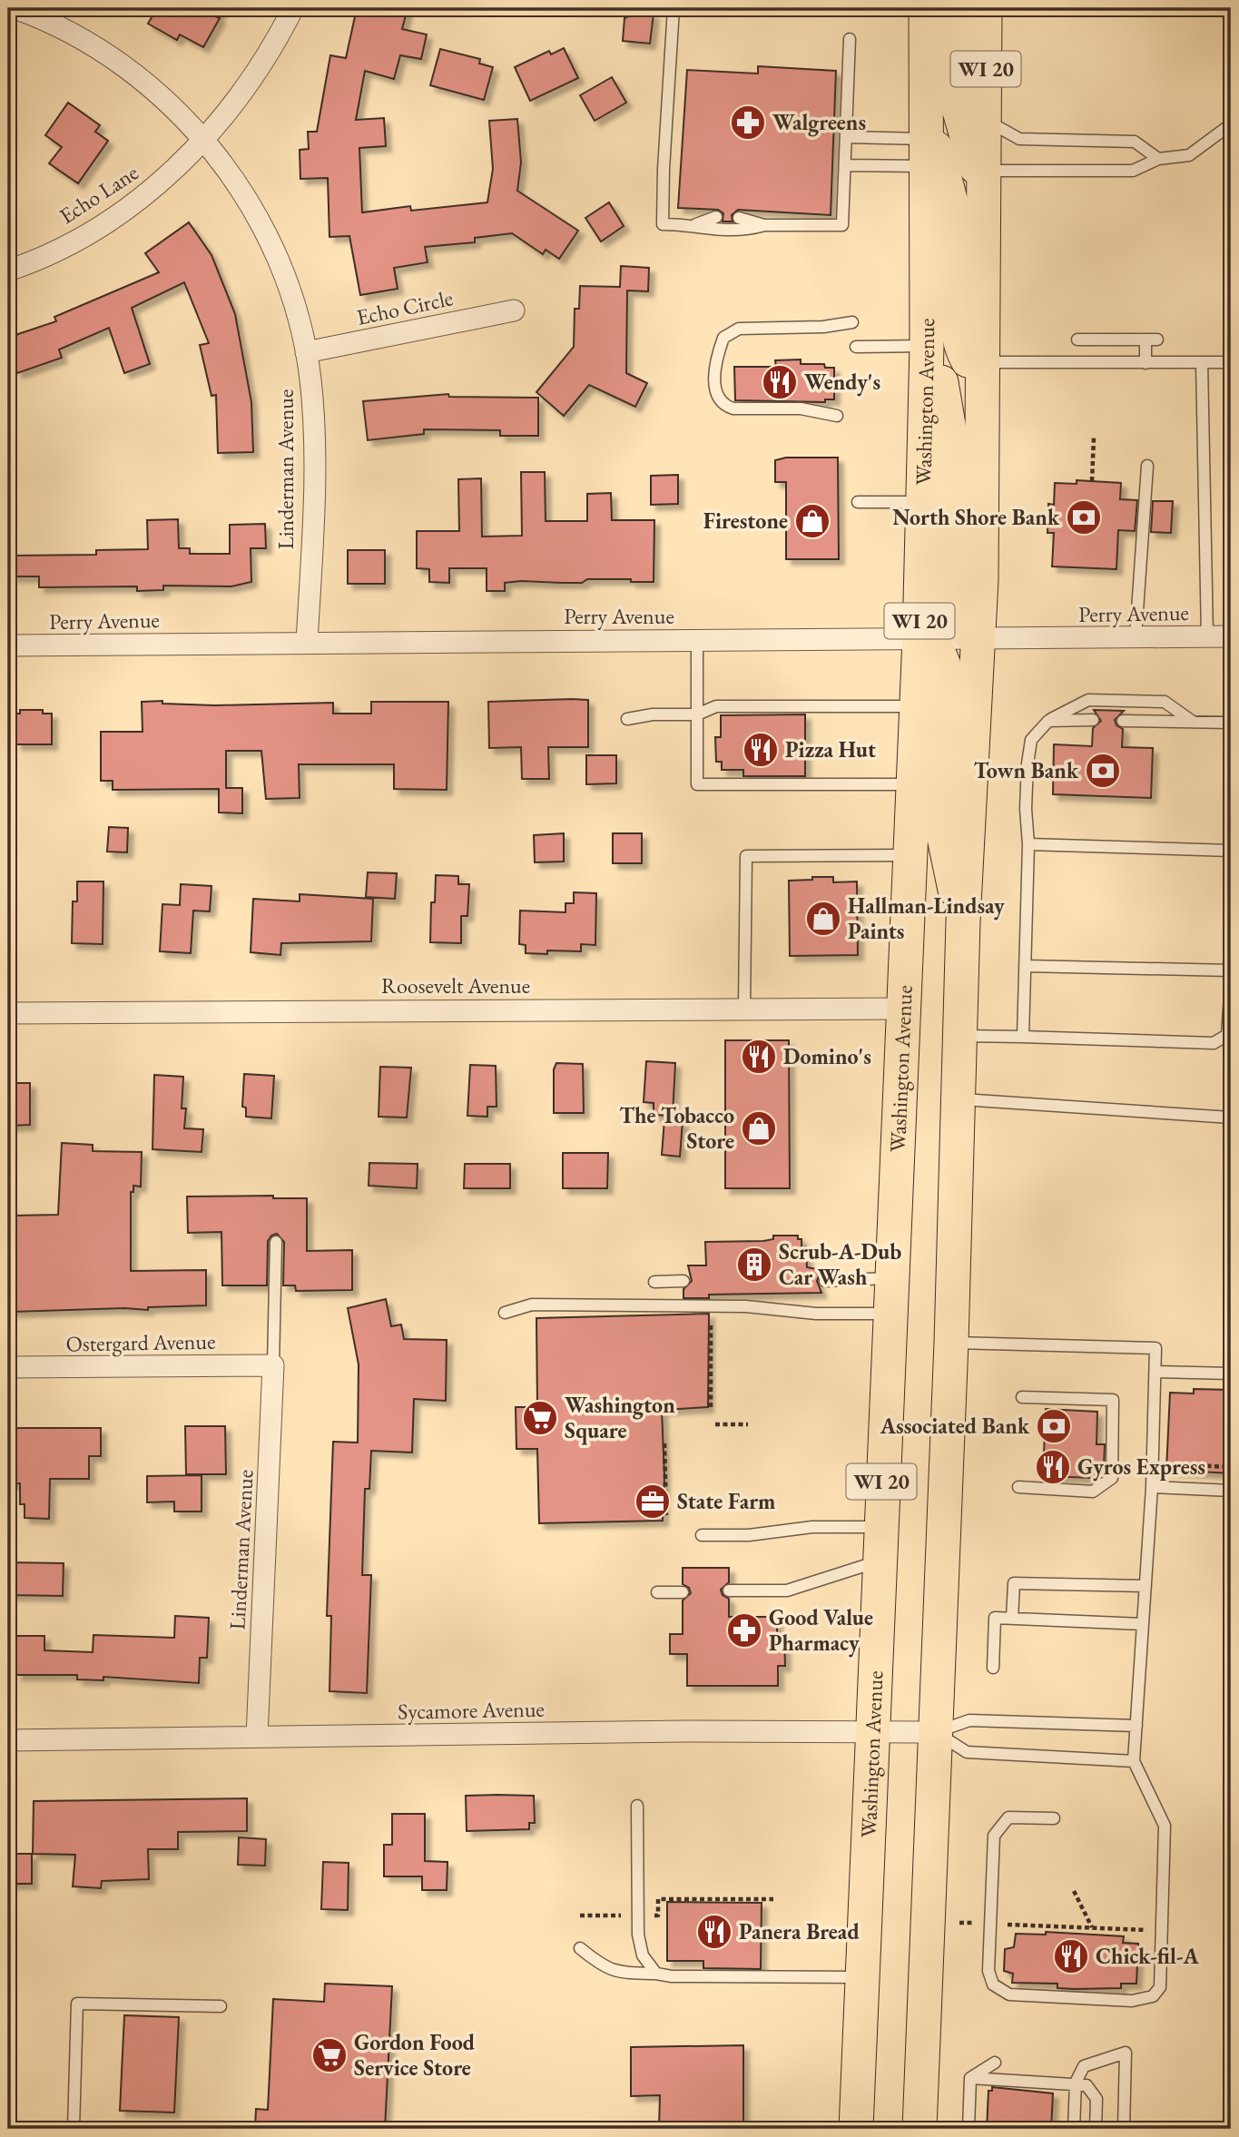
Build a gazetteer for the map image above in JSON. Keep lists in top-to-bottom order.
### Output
{
  "streets": {
    "main road": ["WI 20", "Washington Avenue"],
    "street": [
      "Echo Lane",
      "Echo Circle",
      "Linderman Avenue",
      "Perry Avenue",
      "Roosevelt Avenue",
      "Ostergard Avenue",
      "Sycamore Avenue"
    ]
  },
  "crossings": [
    ["WI 20", "Perry Avenue"],
    ["WI 20", "Sycamore Avenue"],
    ["Echo Lane", "Linderman Avenue"],
    ["Echo Circle", "Linderman Avenue"],
    ["Washington Avenue", "Perry Avenue"],
    ["Washington Avenue", "Roosevelt Avenue"],
    ["Washington Avenue", "Sycamore Avenue"],
    ["Linderman Avenue", "Perry Avenue"],
    ["Linderman Avenue", "Ostergard Avenue"],
    ["Linderman Avenue", "Sycamore Avenue"]
  ],
  "places": {
    "pharmacy": ["Walgreens", "Good Value Pharmacy"],
    "restaurant": [
      "Wendy's",
      "Pizza Hut",
      "Domino's",
      "Gyros Express",
      "Panera Bread",
      "Chick-fil-A"
    ],
    "bank": ["North Shore Bank", "Town Bank", "Associated Bank"],
    "shop": ["Firestone", "Hallman-Lindsay Paints", "The Tobacco Store"],
    "building": ["Scrub-A-Dub Car Wash"],
    "supermarket": ["Washington Square", "Gordon Food Service Store"],
    "office": ["State Farm"]
  }
}
